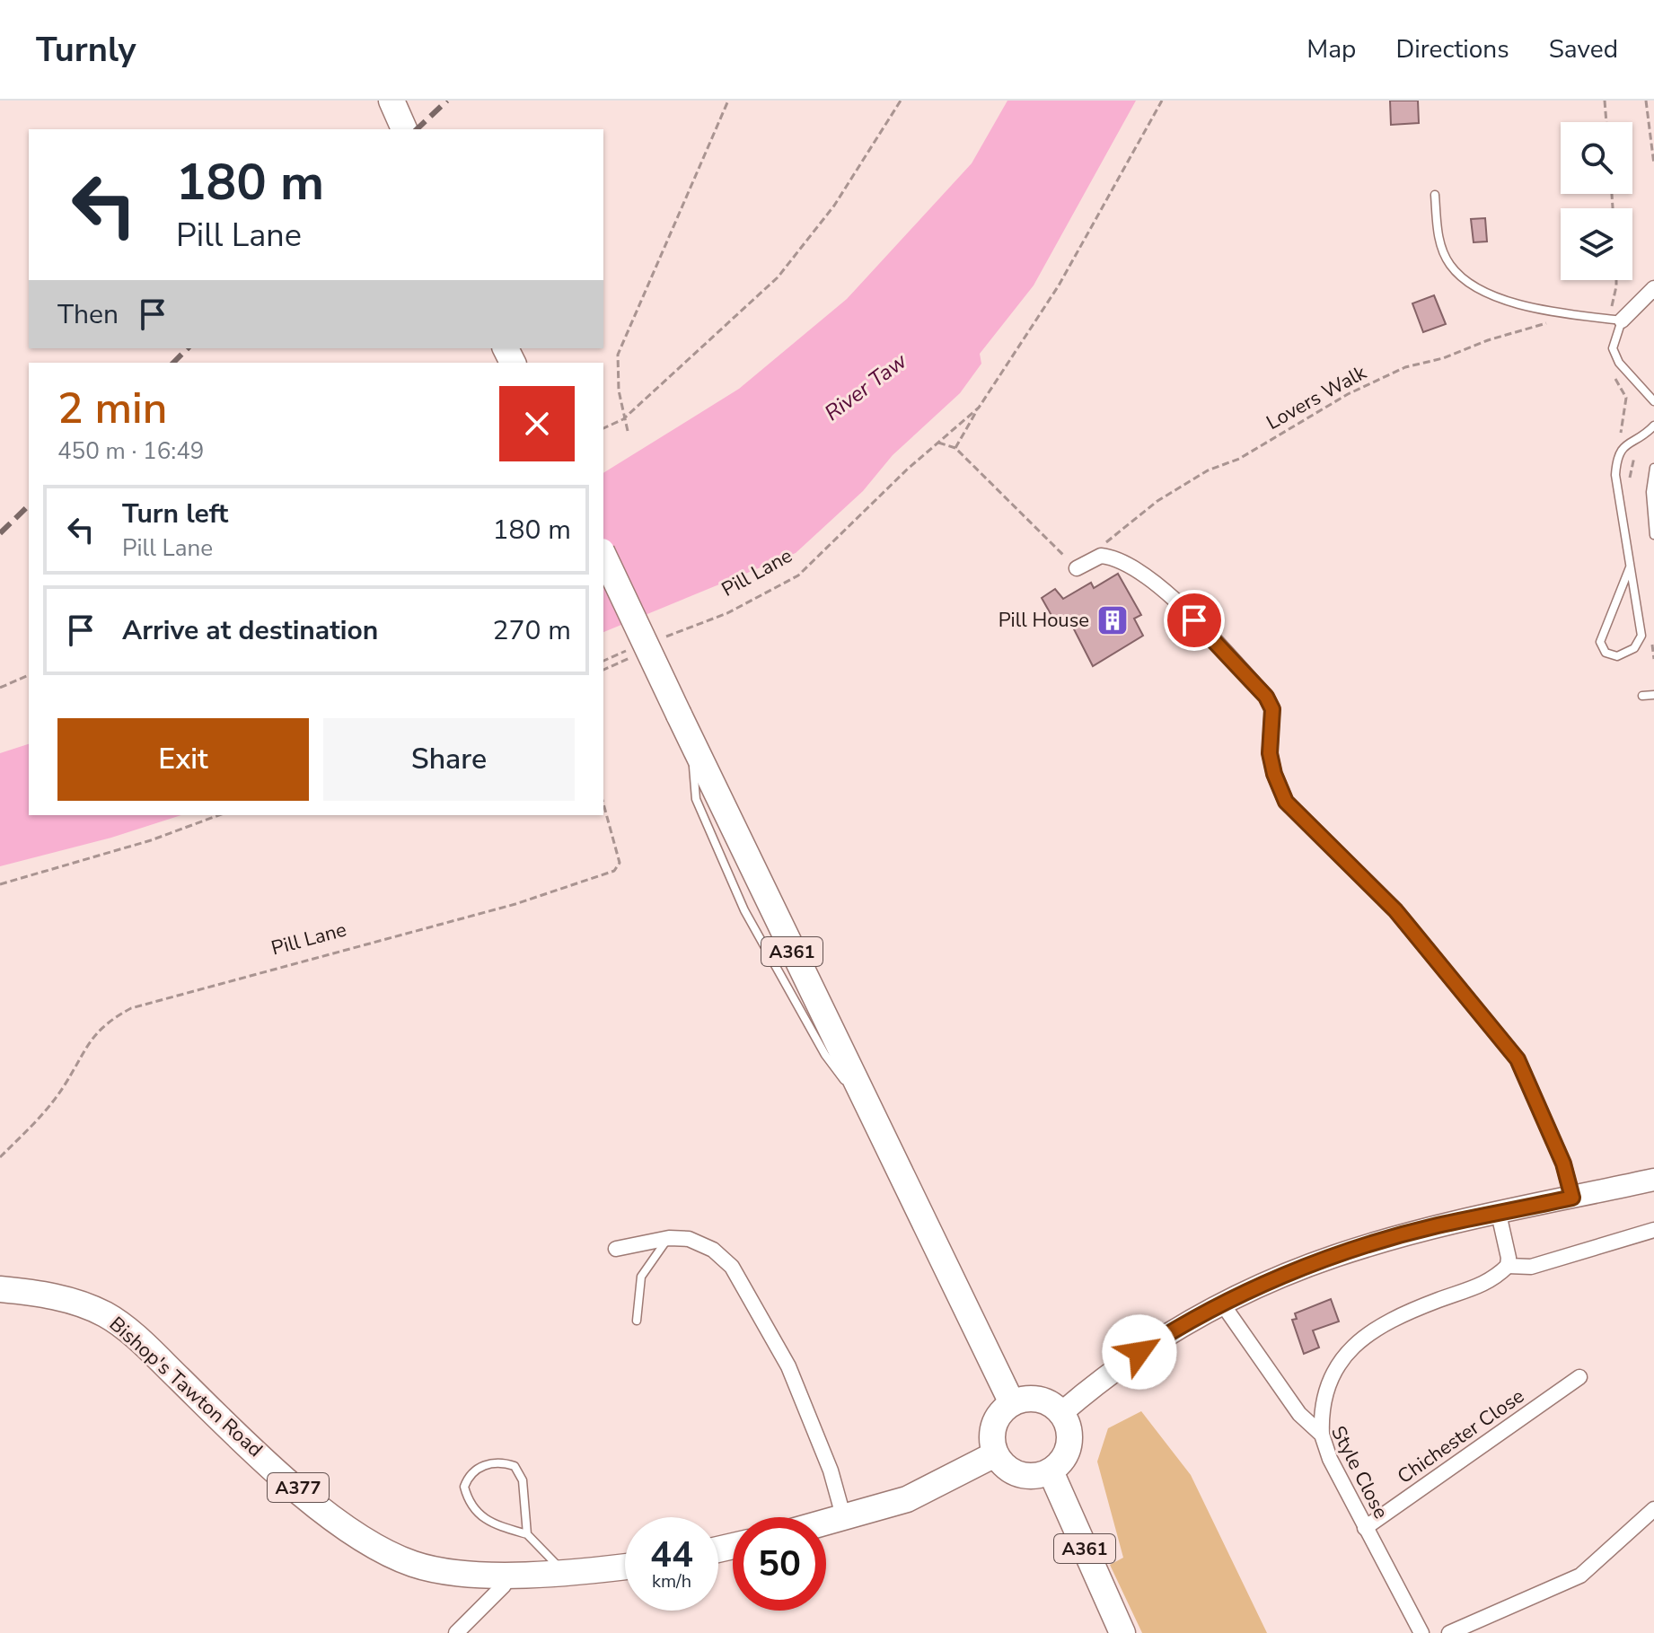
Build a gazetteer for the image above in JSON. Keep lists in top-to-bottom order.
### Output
{
  "streets": {
    "highway": ["A361", "Bishop's Tawton Road", "A377"],
    "street": ["Chichester Close", "Style Close"],
    "path": ["Lovers Walk", "Pill Lane"]
  },
  "crossings": [
    ["Chichester Close", "Style Close"]
  ],
  "water": ["River Taw"],
  "places": {
    "building": ["Pill House"]
  },
  "page": {
    "header": "Turnly",
    "nav": ["Map", "Directions", "Saved"],
    "turn": ["180 m", "Pill Lane"],
    "then": "Then",
    "heading": ["2 min", "450 m · 16:49"],
    "list": [
      {
        "name": "Turn left",
        "note": "Pill Lane",
        "value": "180 m"
      },
      {
        "name": "Arrive at destination",
        "value": "270 m"
      }
    ],
    "buttons": ["Exit", "Share"],
    "speed": "44 km/h",
    "limit": "50"
  }
}
